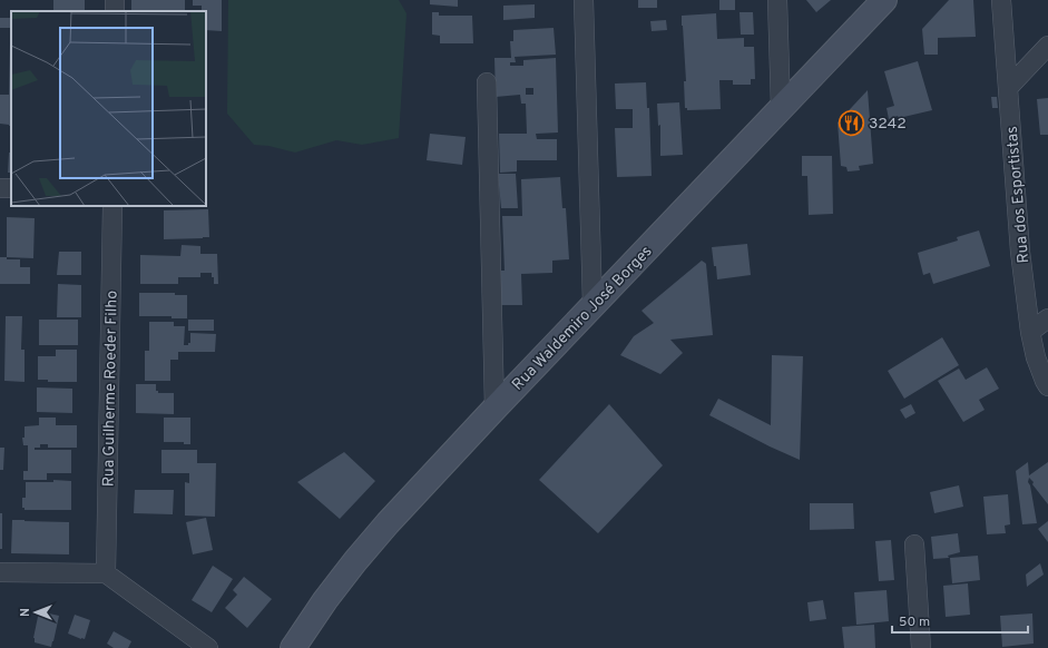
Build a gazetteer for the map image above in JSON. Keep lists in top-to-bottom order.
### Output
{
  "streets": {
    "main road": ["Rua Waldemiro José Borges"],
    "street": ["Rua dos Esportistas", "Rua Guilherme Roeder Filho"]
  },
  "places": {
    "restaurant": ["3242"]
  },
  "scale_bar": "50 m",
  "north": "left"
}
